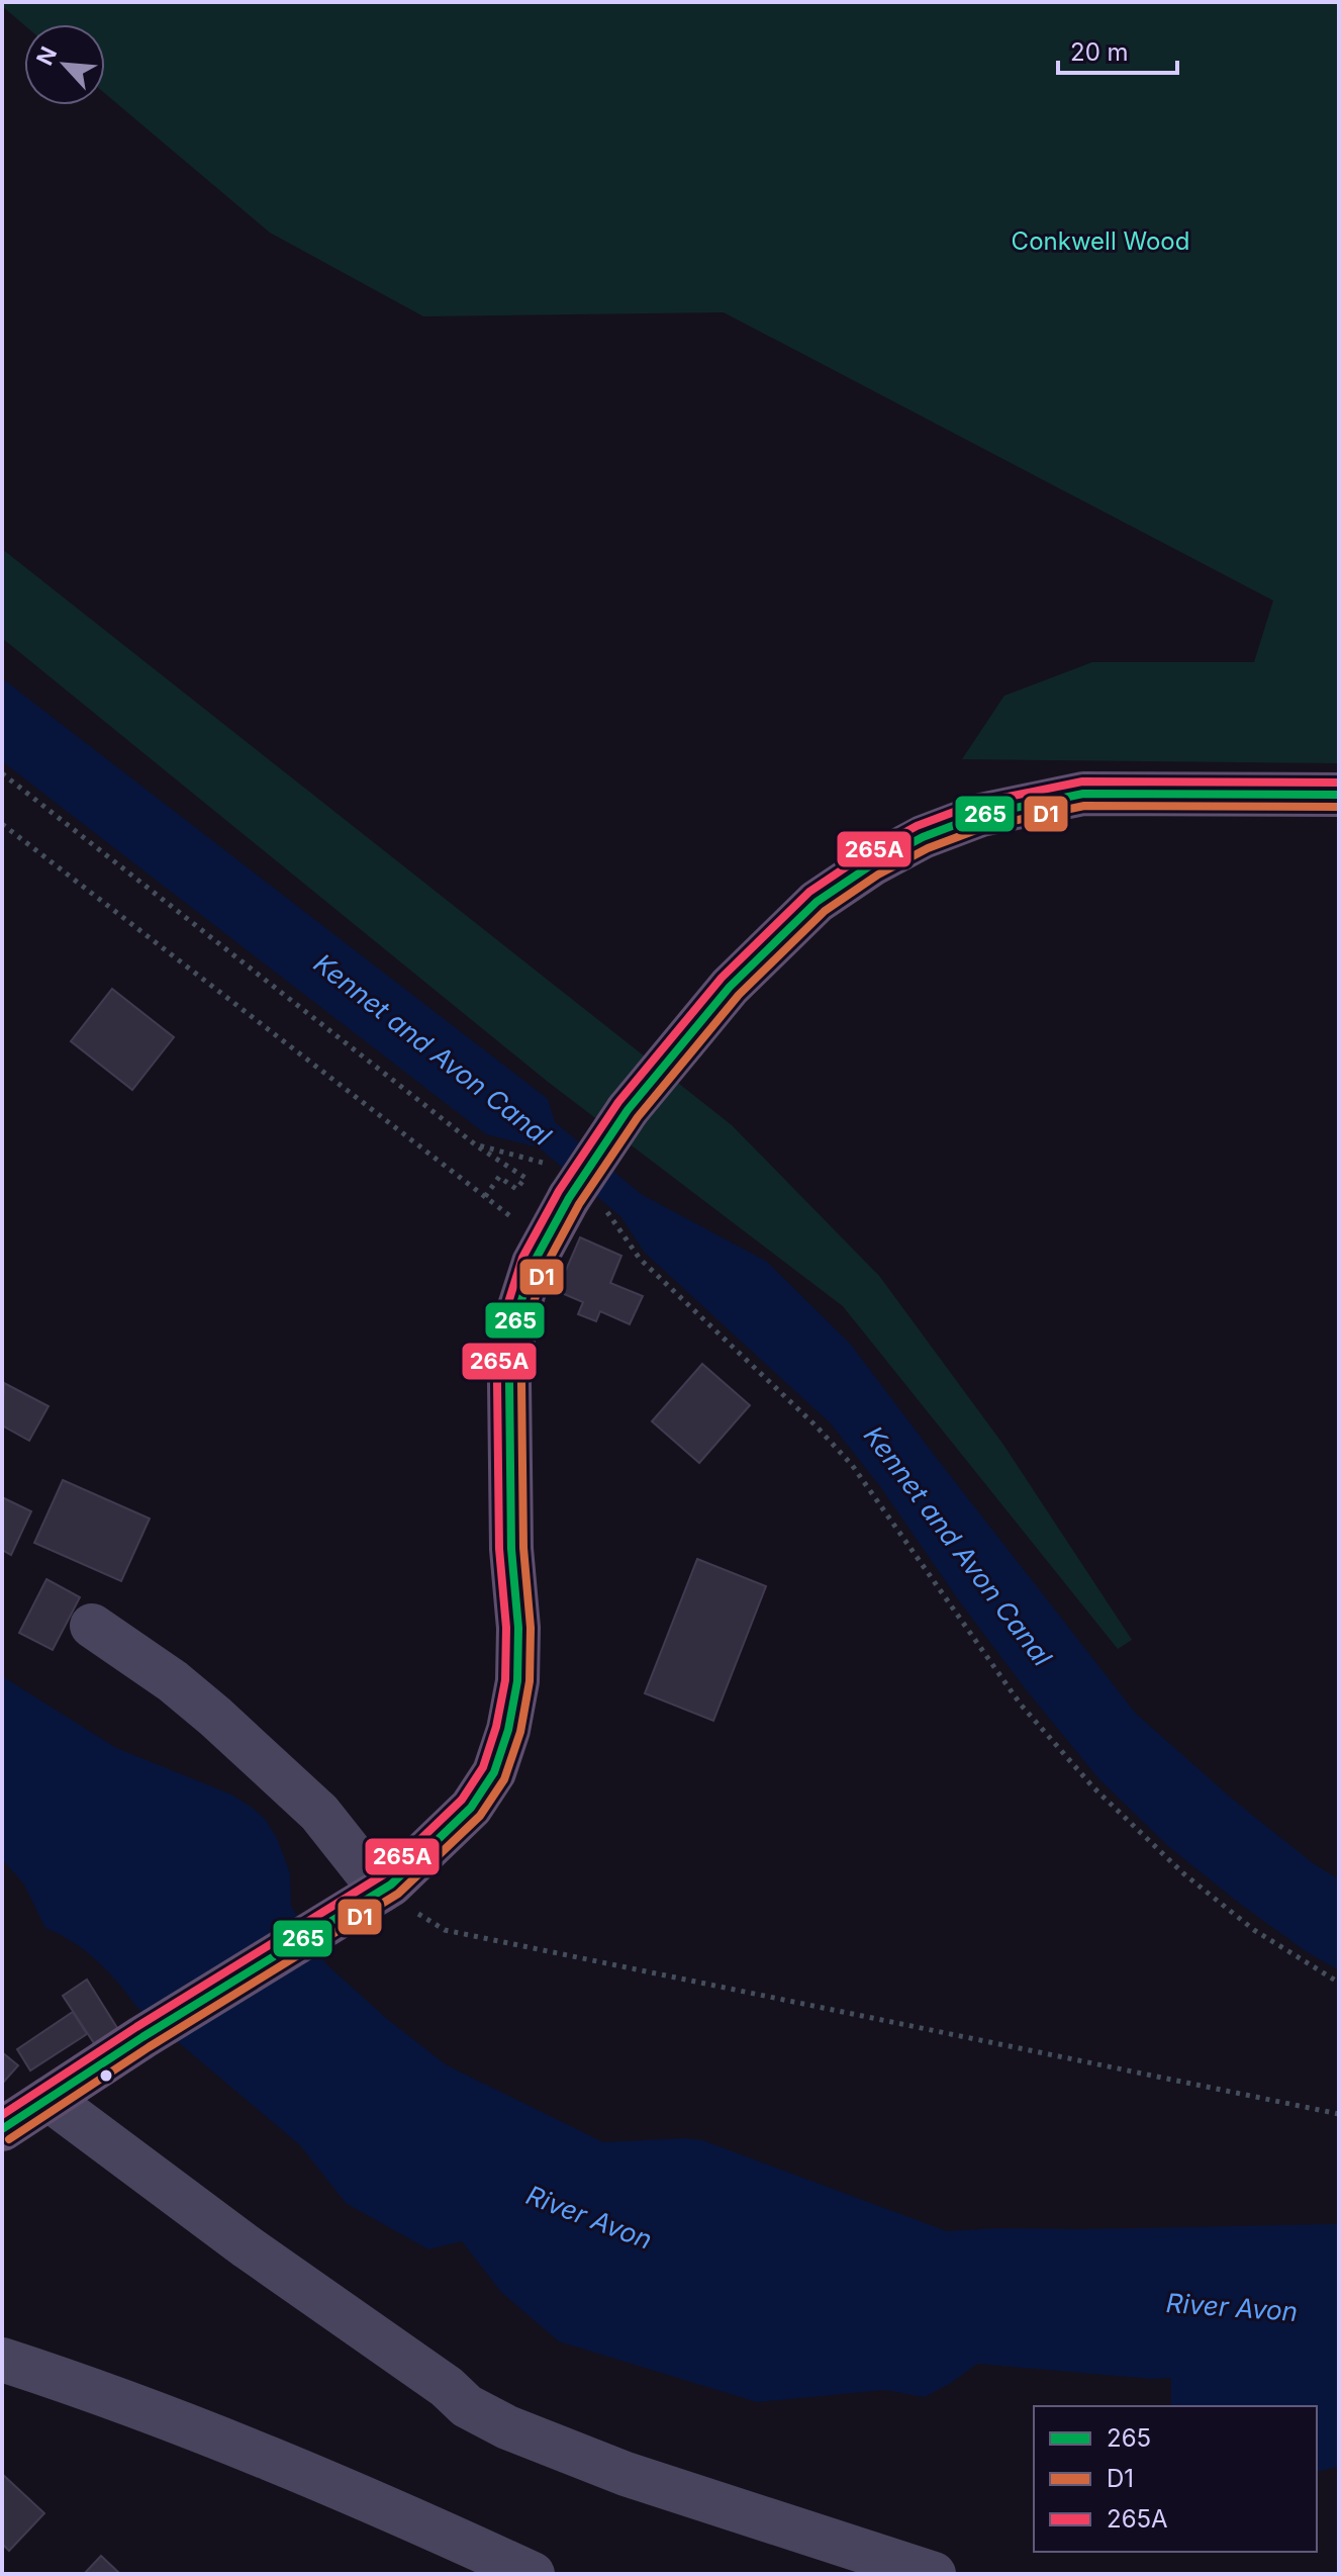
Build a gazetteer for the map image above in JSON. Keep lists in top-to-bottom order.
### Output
{
  "water": ["Kennet and Avon Canal", "River Avon"],
  "parks": ["Conkwell Wood"],
  "lines": ["transit line 265A", "transit line 265", "transit line D1"],
  "legend": ["265", "D1", "265A"],
  "scale_bar": "20 m",
  "north": "top left"
}
